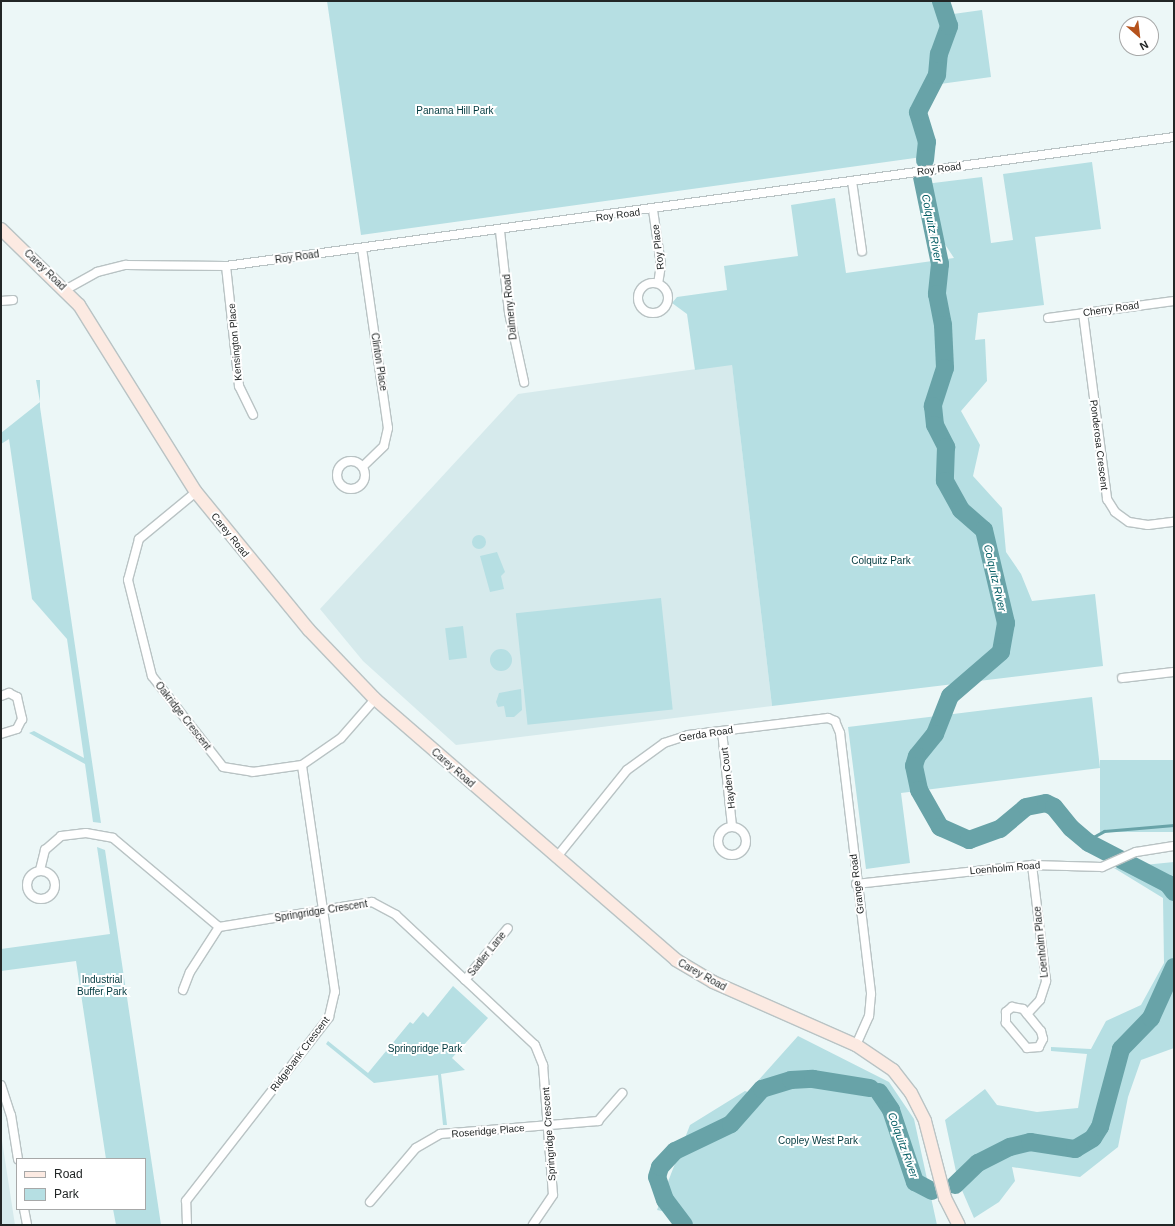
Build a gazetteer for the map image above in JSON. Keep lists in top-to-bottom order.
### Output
{
  "streets": {
    "street": [
      "Roy Road",
      "Roy Place",
      "Carey Road",
      "Dalmeny Road",
      "Cherry Road",
      "Kensington Place",
      "Clinton Place",
      "Ponderosa Crescent",
      "Oakridge Crescent",
      "Gerda Road",
      "Hayden Court",
      "Loenholm Road",
      "Grange Road",
      "Springridge Crescent",
      "Loenholm Place",
      "Sadler Lane",
      "Ridgebank Crescent",
      "Roseridge Place"
    ]
  },
  "crossings": [
    ["Roy Road", "Roy Place"],
    ["Roy Road", "Carey Road"],
    ["Roy Road", "Dalmeny Road"],
    ["Roy Road", "Kensington Place"],
    ["Roy Road", "Clinton Place"],
    ["Carey Road", "Oakridge Crescent"],
    ["Carey Road", "Gerda Road"],
    ["Carey Road", "Grange Road"],
    ["Cherry Road", "Ponderosa Crescent"],
    ["Oakridge Crescent", "Ridgebank Crescent"],
    ["Gerda Road", "Hayden Court"],
    ["Gerda Road", "Grange Road"],
    ["Loenholm Road", "Grange Road"],
    ["Loenholm Road", "Loenholm Place"],
    ["Springridge Crescent", "Sadler Lane"],
    ["Springridge Crescent", "Ridgebank Crescent"],
    ["Springridge Crescent", "Roseridge Place"]
  ],
  "water": ["Colquitz River"],
  "parks": [
    "Panama Hill Park",
    "Colquitz Park",
    "Industrial Buffer Park",
    "Springridge Park",
    "Copley West Park"
  ],
  "legend": ["Road", "Park"],
  "north": "bottom right"
}
